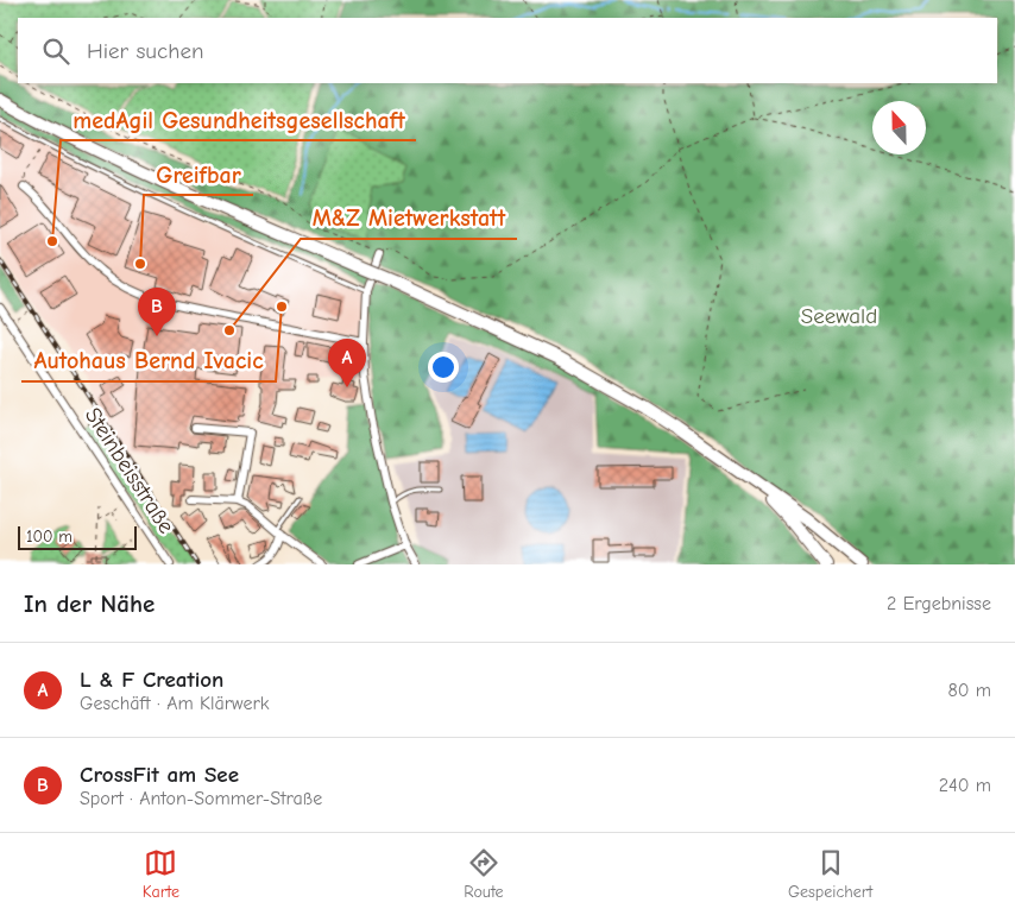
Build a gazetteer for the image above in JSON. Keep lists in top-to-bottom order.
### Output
{
  "streets": {
    "street": ["Steinbeisstraße"]
  },
  "parks": ["Seewald"],
  "places": [
    "medAgil Gesundheitsgesellschaft",
    "Greifbar",
    "Autohaus Bernd Ivacic",
    "M&Z Mietwerkstatt"
  ],
  "scale_bar": "100 m",
  "north": "top",
  "page": {
    "search": "Hier suchen",
    "pins": ["B", "A"],
    "scale": "100 m",
    "heading": ["In der Nähe", "2 Ergebnisse"],
    "list": [
      {
        "mark": "A",
        "name": "L & F Creation",
        "note": "Geschäft · Am Klärwerk",
        "value": "80 m"
      },
      {
        "mark": "B",
        "name": "CrossFit am See",
        "note": "Sport · Anton-Sommer-Straße",
        "value": "240 m"
      }
    ],
    "nav": ["Karte", "Route", "Gespeichert"]
  }
}
